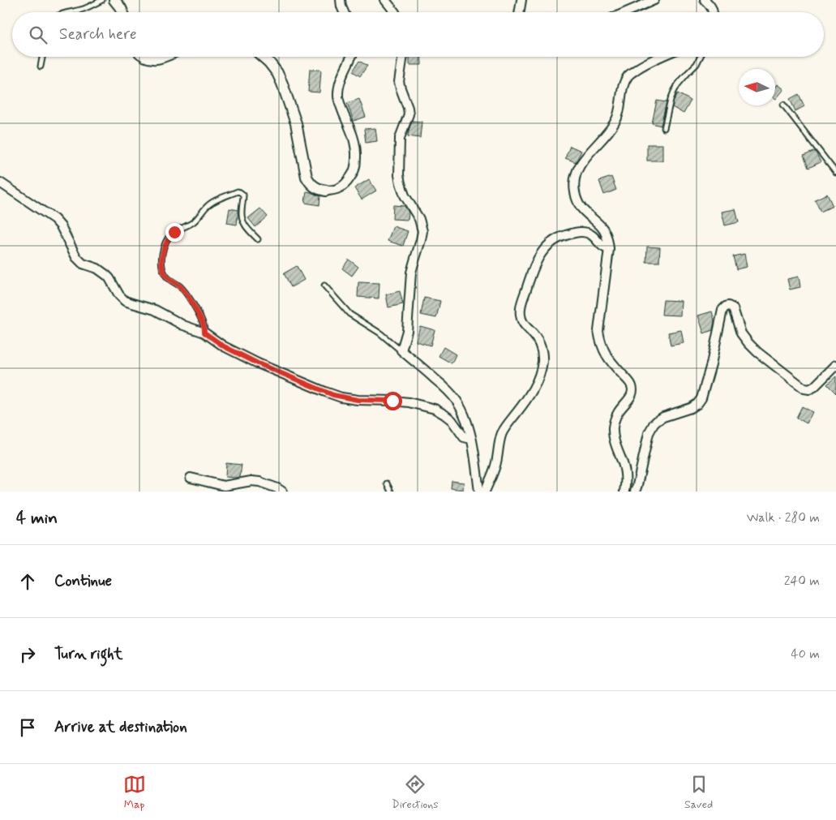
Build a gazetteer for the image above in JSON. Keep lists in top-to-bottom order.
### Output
{
  "north": "left",
  "page": {
    "search": "Search here",
    "heading": ["4 min", "Walk · 280 m"],
    "list": [
      ["Continue", "240 m"],
      ["Turn right", "40 m"],
      "Arrive at destination"
    ],
    "nav": ["Map", "Directions", "Saved"]
  }
}
